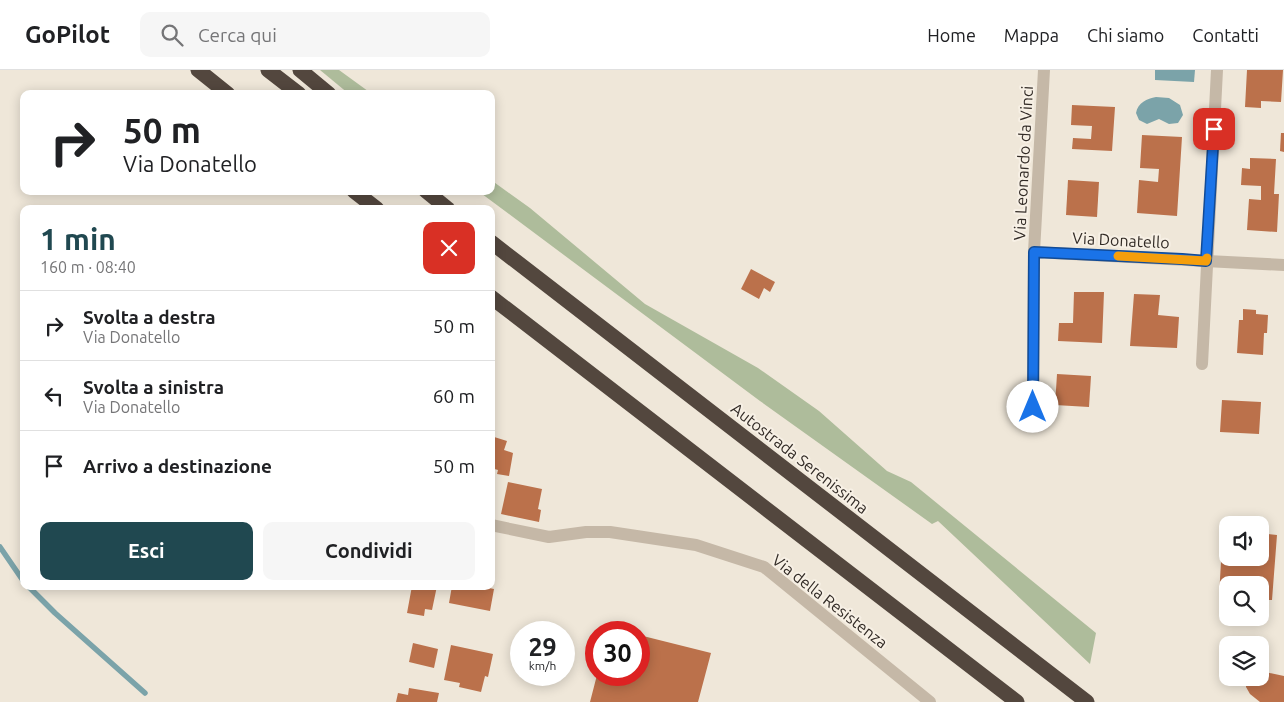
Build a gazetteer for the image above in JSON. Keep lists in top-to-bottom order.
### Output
{
  "streets": {
    "highway": ["Autostrada Serenissima"],
    "street": ["Via Leonardo da Vinci", "Via Donatello", "Via della Resistenza"]
  },
  "crossings": [
    ["Via Leonardo da Vinci", "Via Donatello"]
  ],
  "page": {
    "header": "GoPilot",
    "search": "Cerca qui",
    "nav": [
      "Home",
      "Mappa",
      "Chi siamo",
      "Contatti"
    ],
    "turn": ["50 m", "Via Donatello"],
    "heading": ["1 min", "160 m · 08:40"],
    "list": [
      {
        "name": "Svolta a destra",
        "note": "Via Donatello",
        "value": "50 m"
      },
      {
        "name": "Svolta a sinistra",
        "note": "Via Donatello",
        "value": "60 m"
      },
      {
        "name": "Arrivo a destinazione",
        "value": "50 m"
      }
    ],
    "buttons": ["Esci", "Condividi"],
    "speed": "29 km/h",
    "limit": "30"
  }
}
